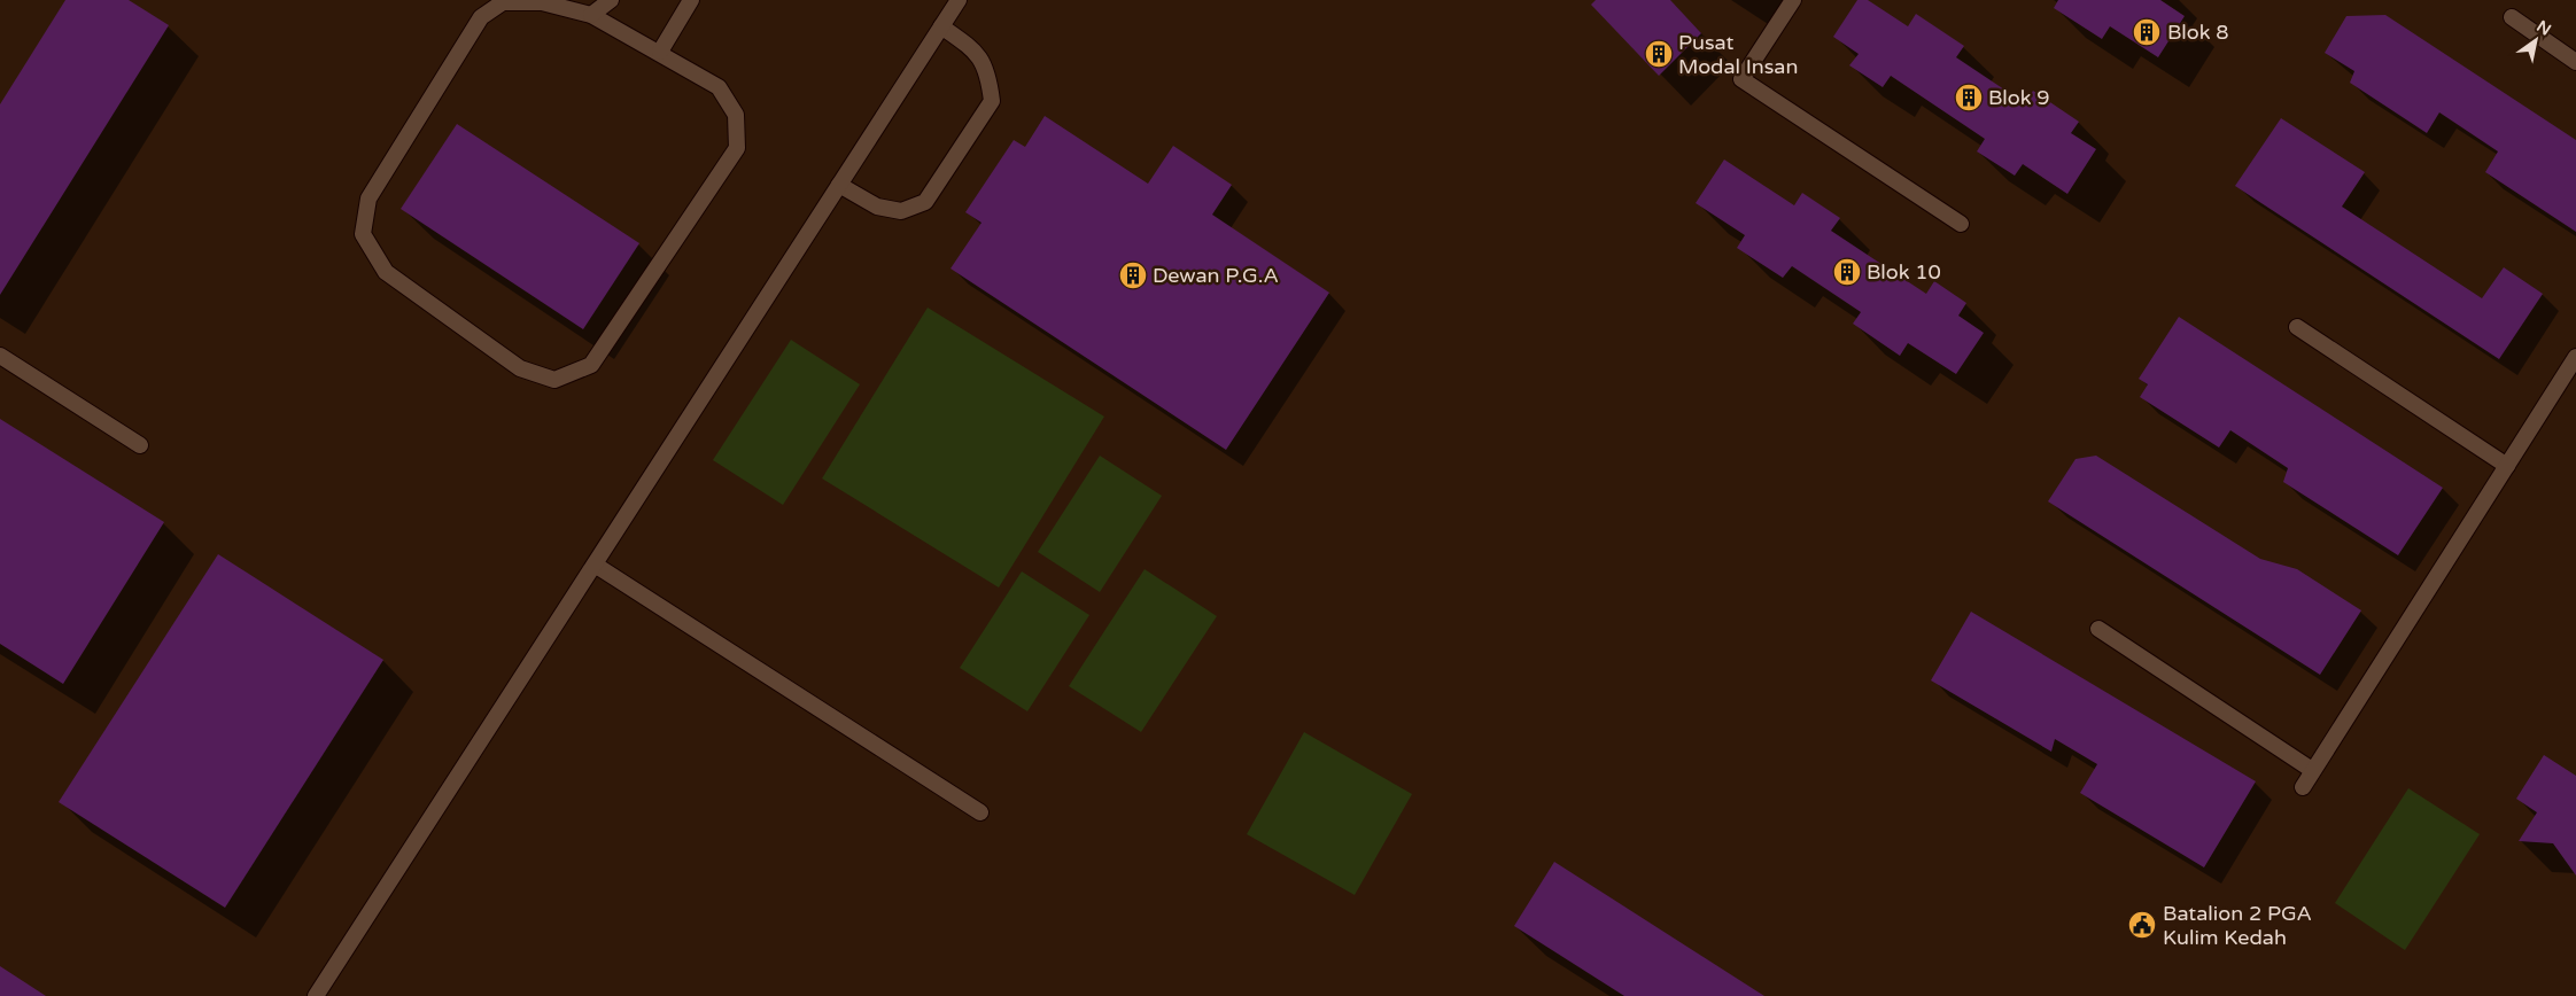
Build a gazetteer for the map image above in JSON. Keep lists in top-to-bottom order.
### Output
{
  "places": {
    "building": [
      "Blok 8",
      "Pusat Modal Insan",
      "Blok 9",
      "Blok 10",
      "Dewan P.G.A"
    ],
    "public building": ["Batalion 2 PGA Kulim Kedah"]
  },
  "north": "top right"
}
